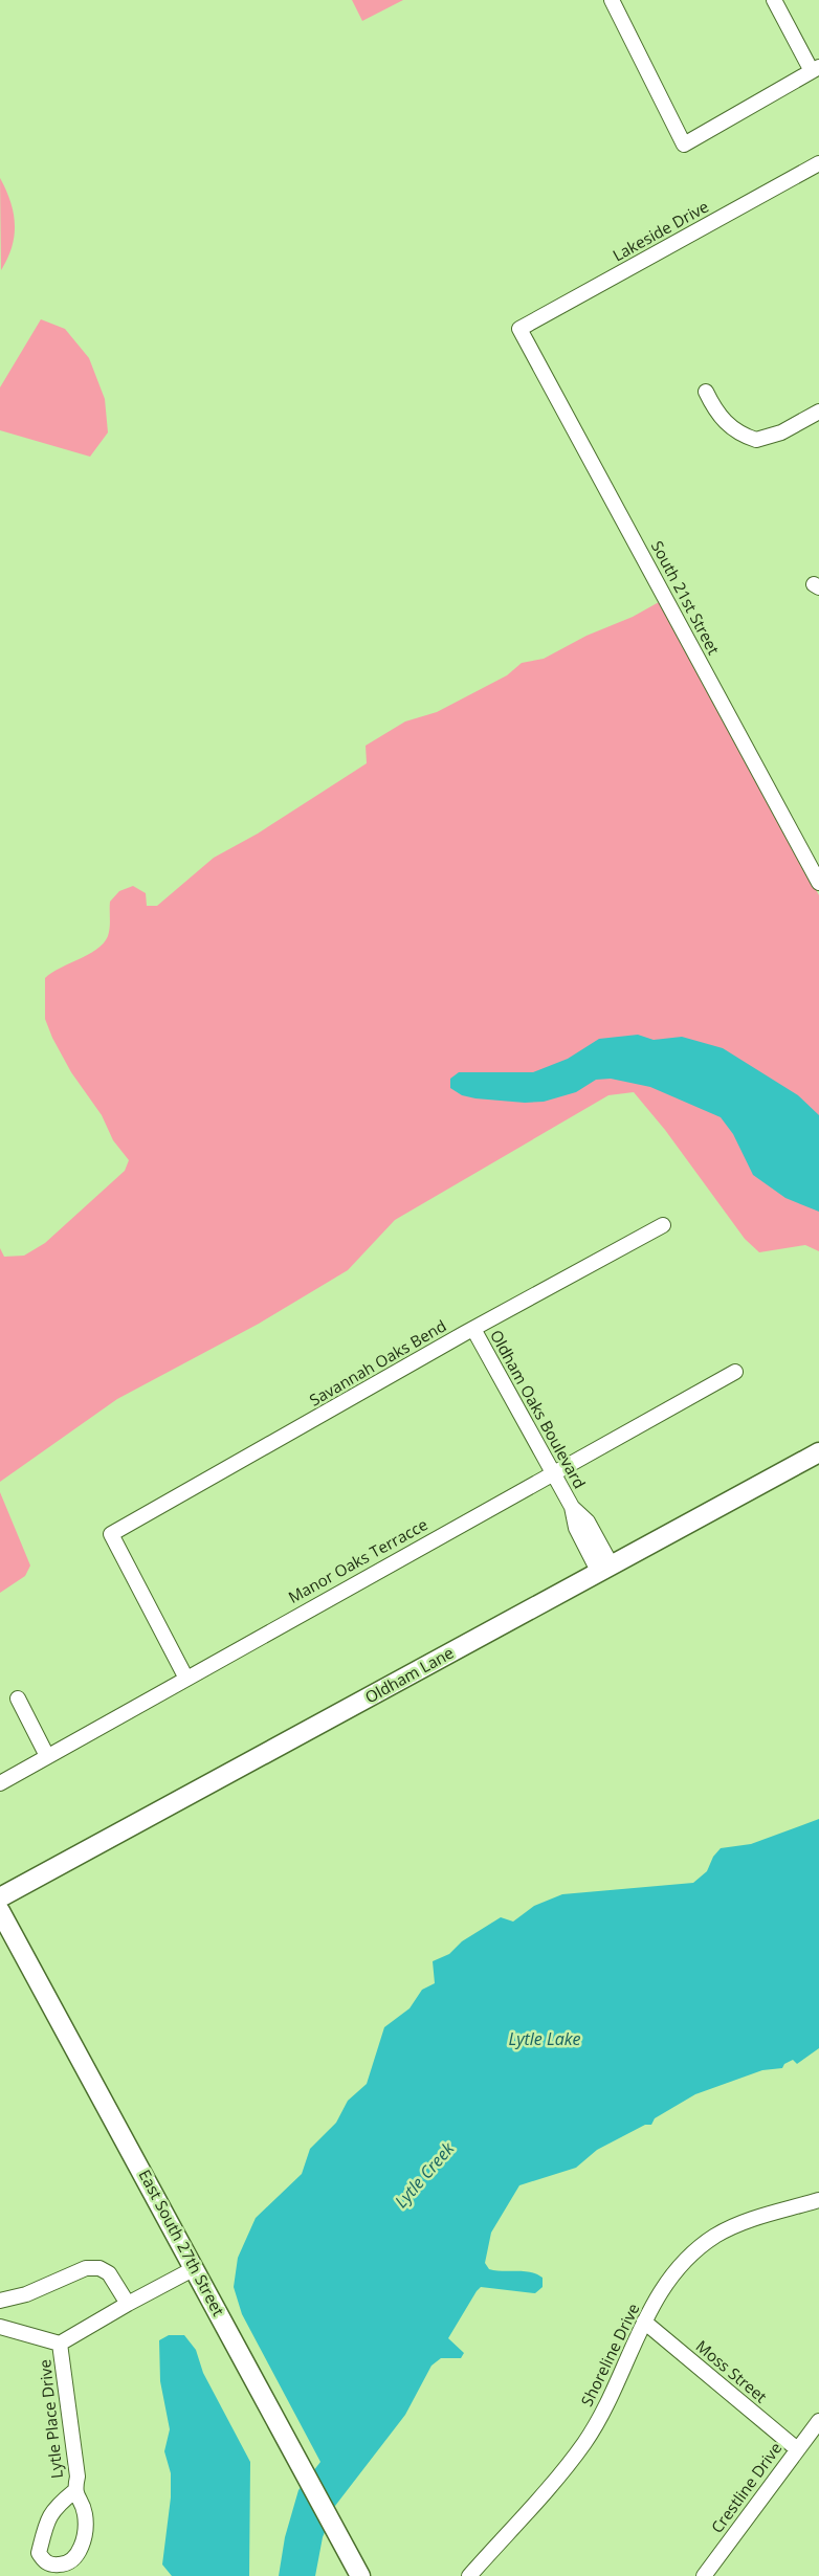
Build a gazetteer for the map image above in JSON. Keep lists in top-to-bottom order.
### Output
{
  "streets": {
    "main road": ["Oldham Lane", "East South 27th Street"],
    "street": [
      "Lakeside Drive",
      "South 21st Street",
      "Savannah Oaks Bend",
      "Oldham Oaks Boulevard",
      "Manor Oaks Terracce",
      "Shoreline Drive",
      "Moss Street",
      "Lytle Place Drive",
      "Crestline Drive"
    ]
  },
  "crossings": [
    ["Lakeside Drive", "South 21st Street"],
    ["Savannah Oaks Bend", "Oldham Oaks Boulevard"],
    ["Savannah Oaks Bend", "Manor Oaks Terracce"],
    ["Oldham Oaks Boulevard", "Manor Oaks Terracce"],
    ["Oldham Oaks Boulevard", "Oldham Lane"],
    ["East South 27th Street", "Lytle Place Drive"],
    ["Shoreline Drive", "Moss Street"],
    ["Moss Street", "Crestline Drive"]
  ],
  "water": ["Lytle Lake", "Lytle Creek"]
}
